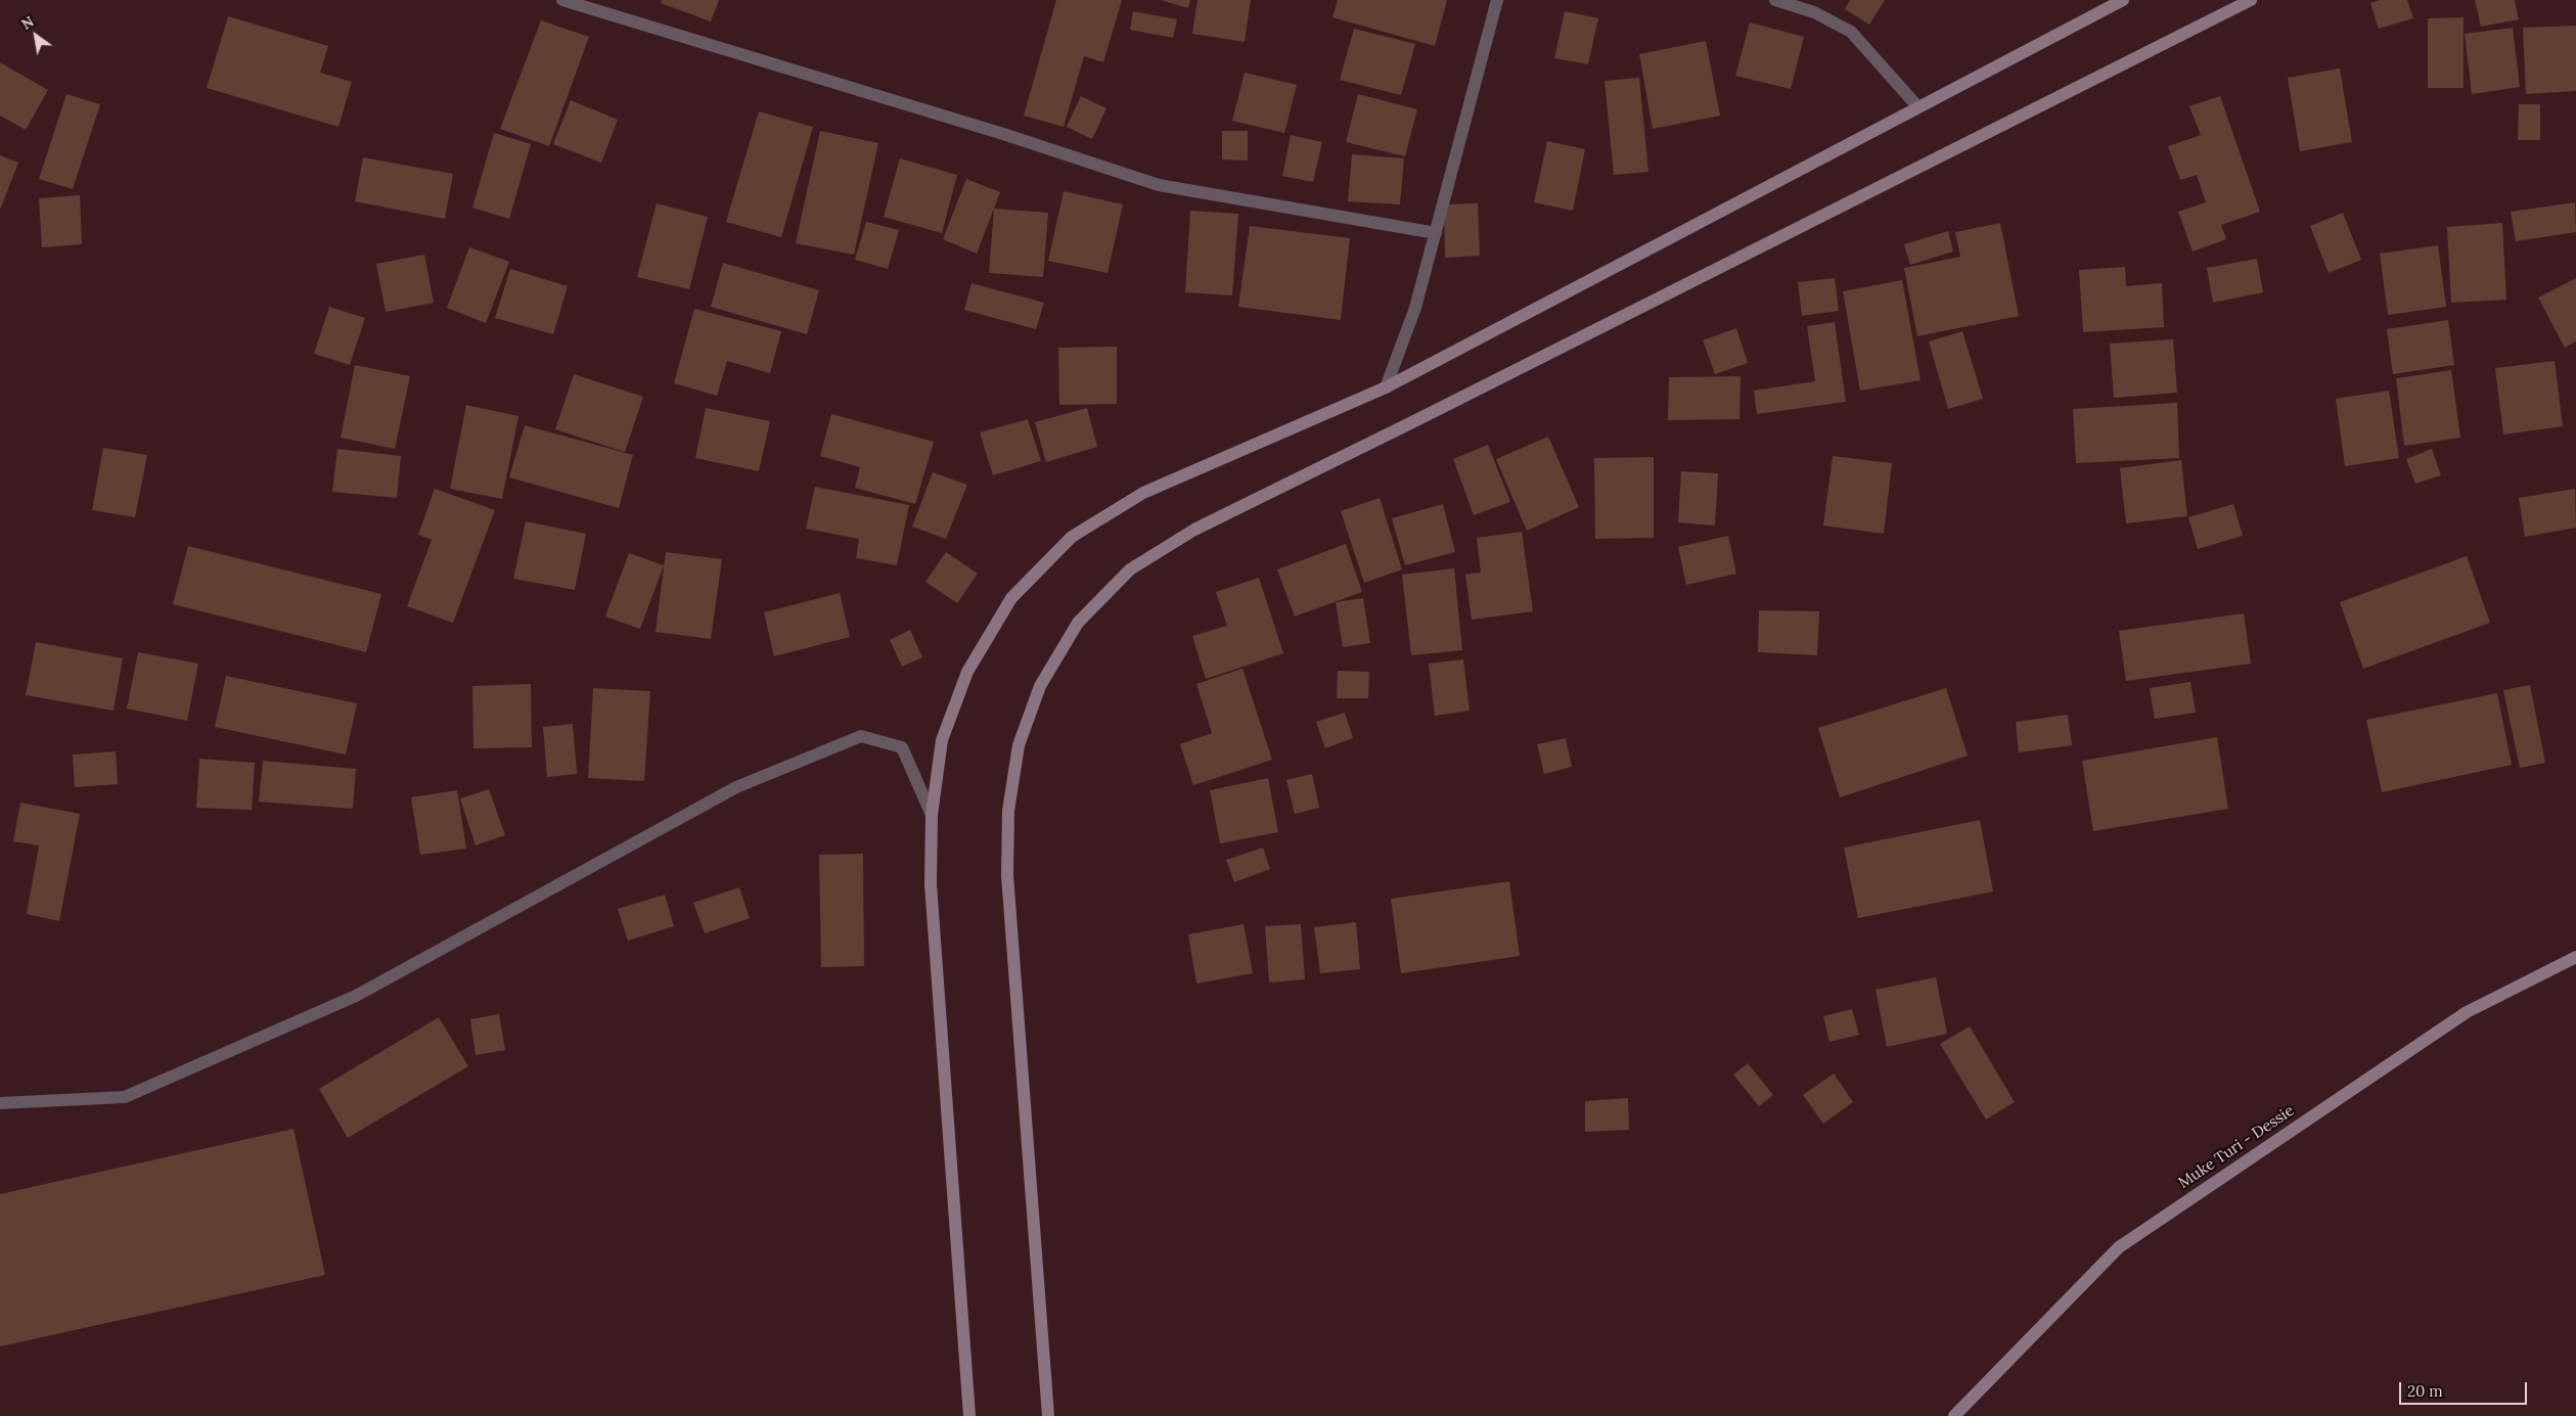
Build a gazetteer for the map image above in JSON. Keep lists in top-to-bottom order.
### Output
{
  "streets": {
    "street": ["Muke Turi - Dessie"]
  },
  "scale_bar": "20 m",
  "north": "top left"
}
